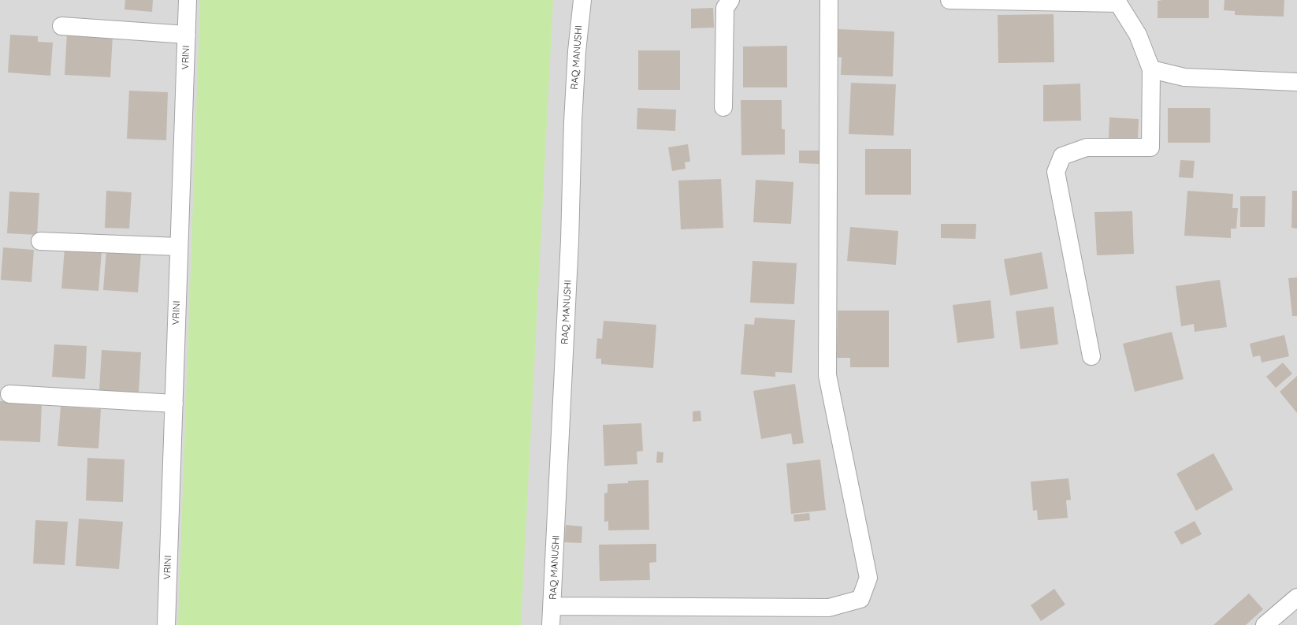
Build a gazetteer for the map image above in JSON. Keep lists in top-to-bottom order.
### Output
{
  "streets": {
    "street": ["VRINI", "RAQ MANUSHI"]
  }
}
